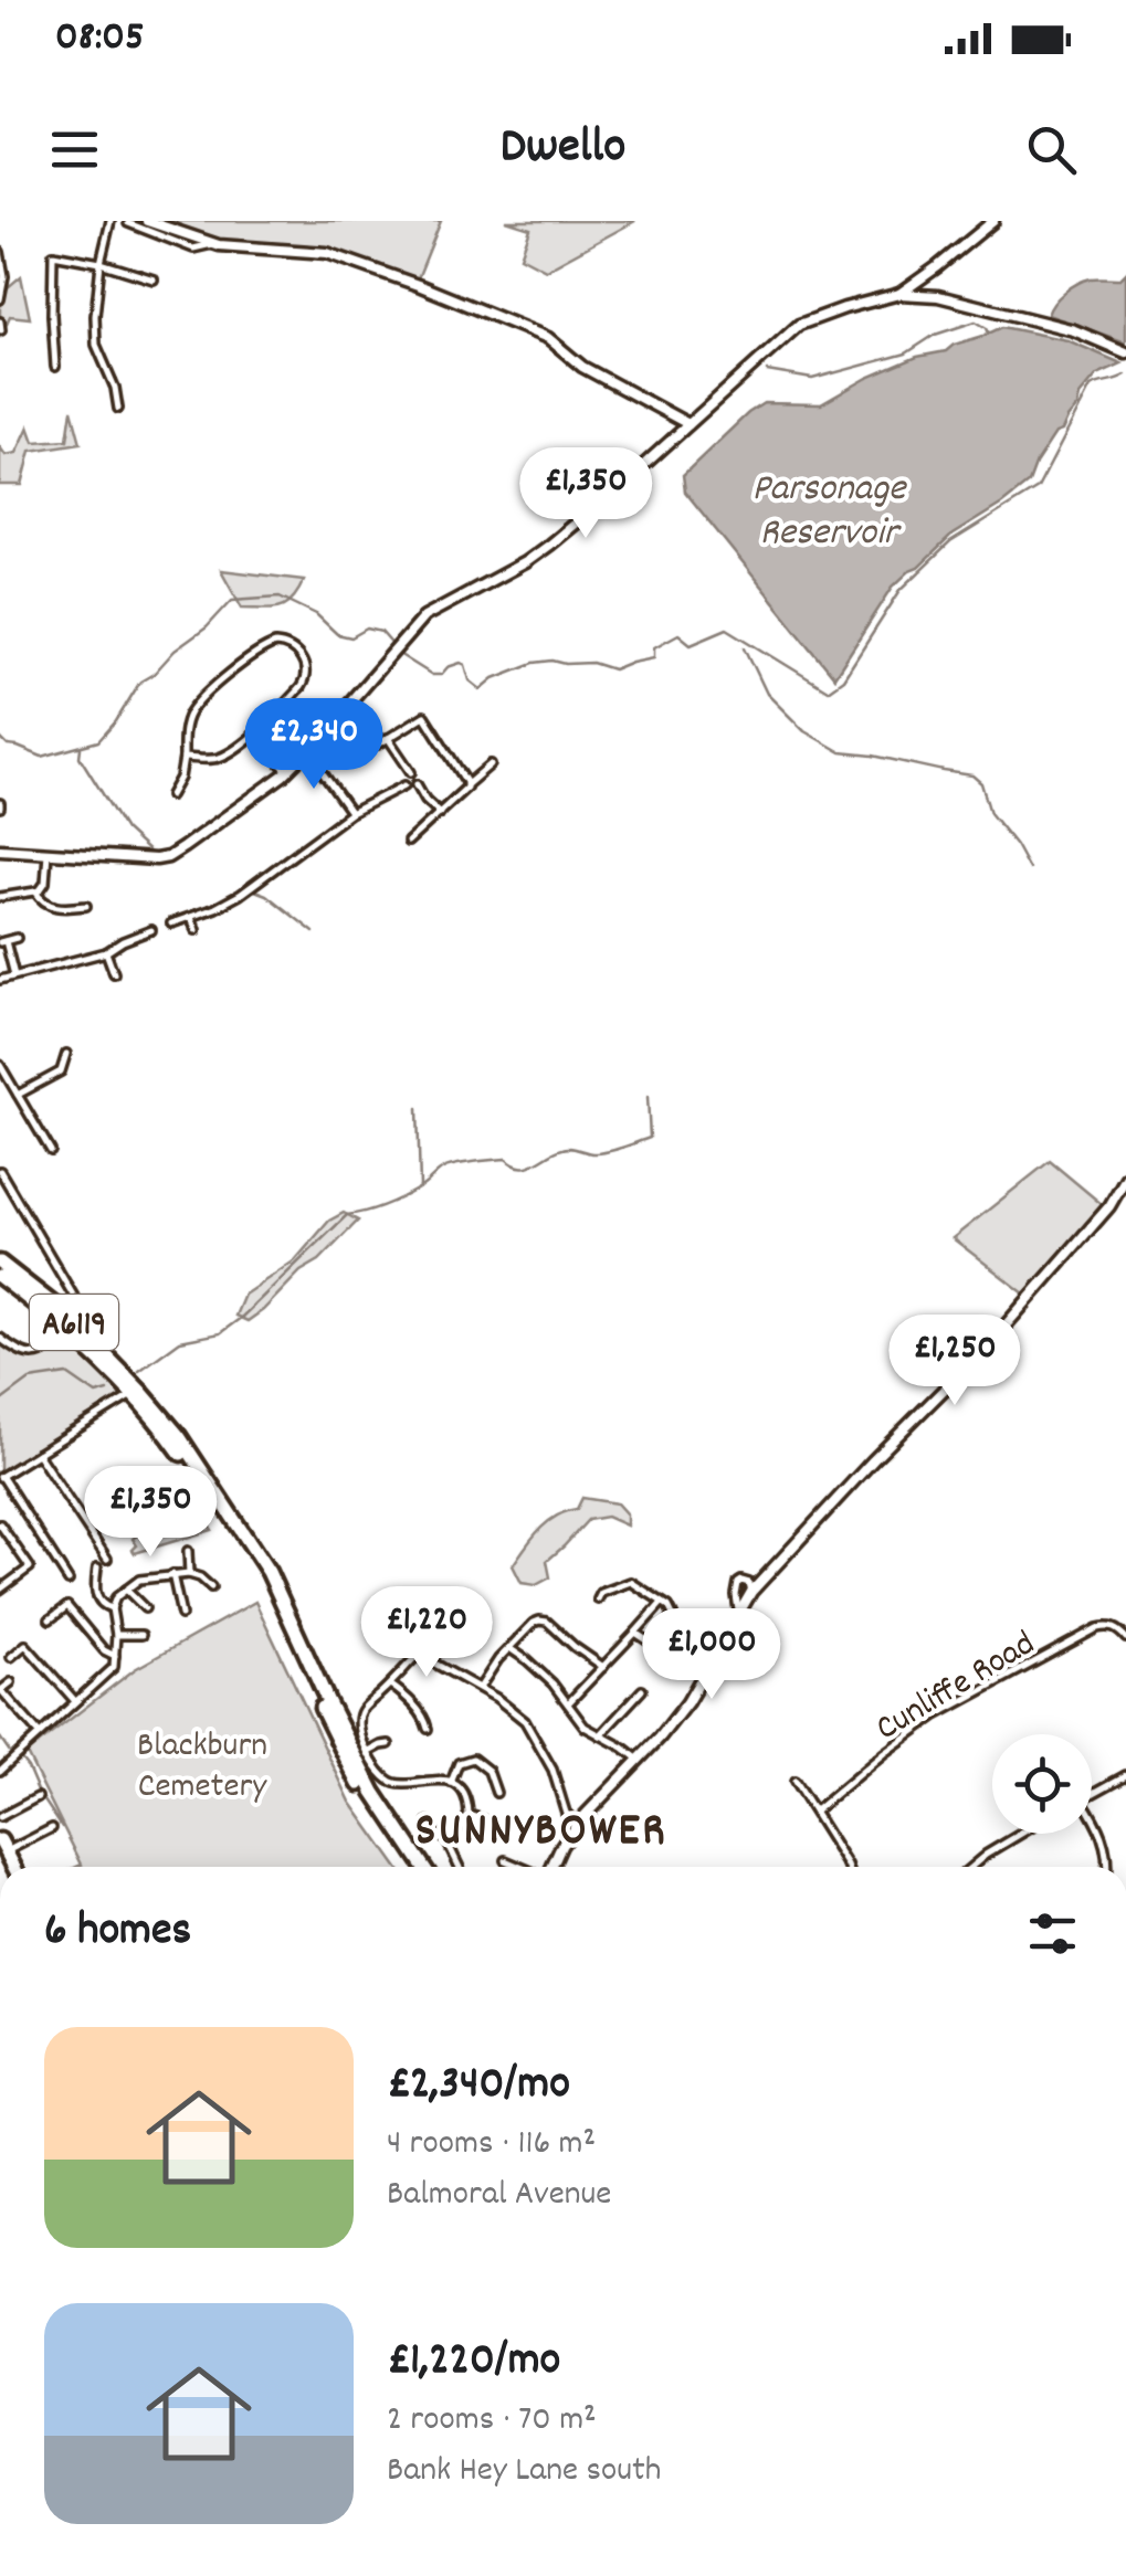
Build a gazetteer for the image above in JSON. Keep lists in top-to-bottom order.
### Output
{
  "streets": {
    "highway": ["A6119"],
    "street": ["Cunliffe Road"]
  },
  "districts": ["SUNNYBOWER"],
  "water": ["Parsonage Reservoir"],
  "parks": ["Blackburn Cemetery"],
  "page": {
    "status": "08:05",
    "header": "Dwello",
    "price": [
      "£1,350",
      "£2,340",
      "£1,250",
      "£1,350",
      "£1,220",
      "£1,000"
    ],
    "heading": "6 homes",
    "list": [
      {
        "name": "£2,340/mo",
        "note": "4 rooms · 116 m² · Balmoral Avenue"
      },
      {
        "name": "£1,220/mo",
        "note": "2 rooms · 70 m² · Bank Hey Lane south"
      }
    ]
  }
}
